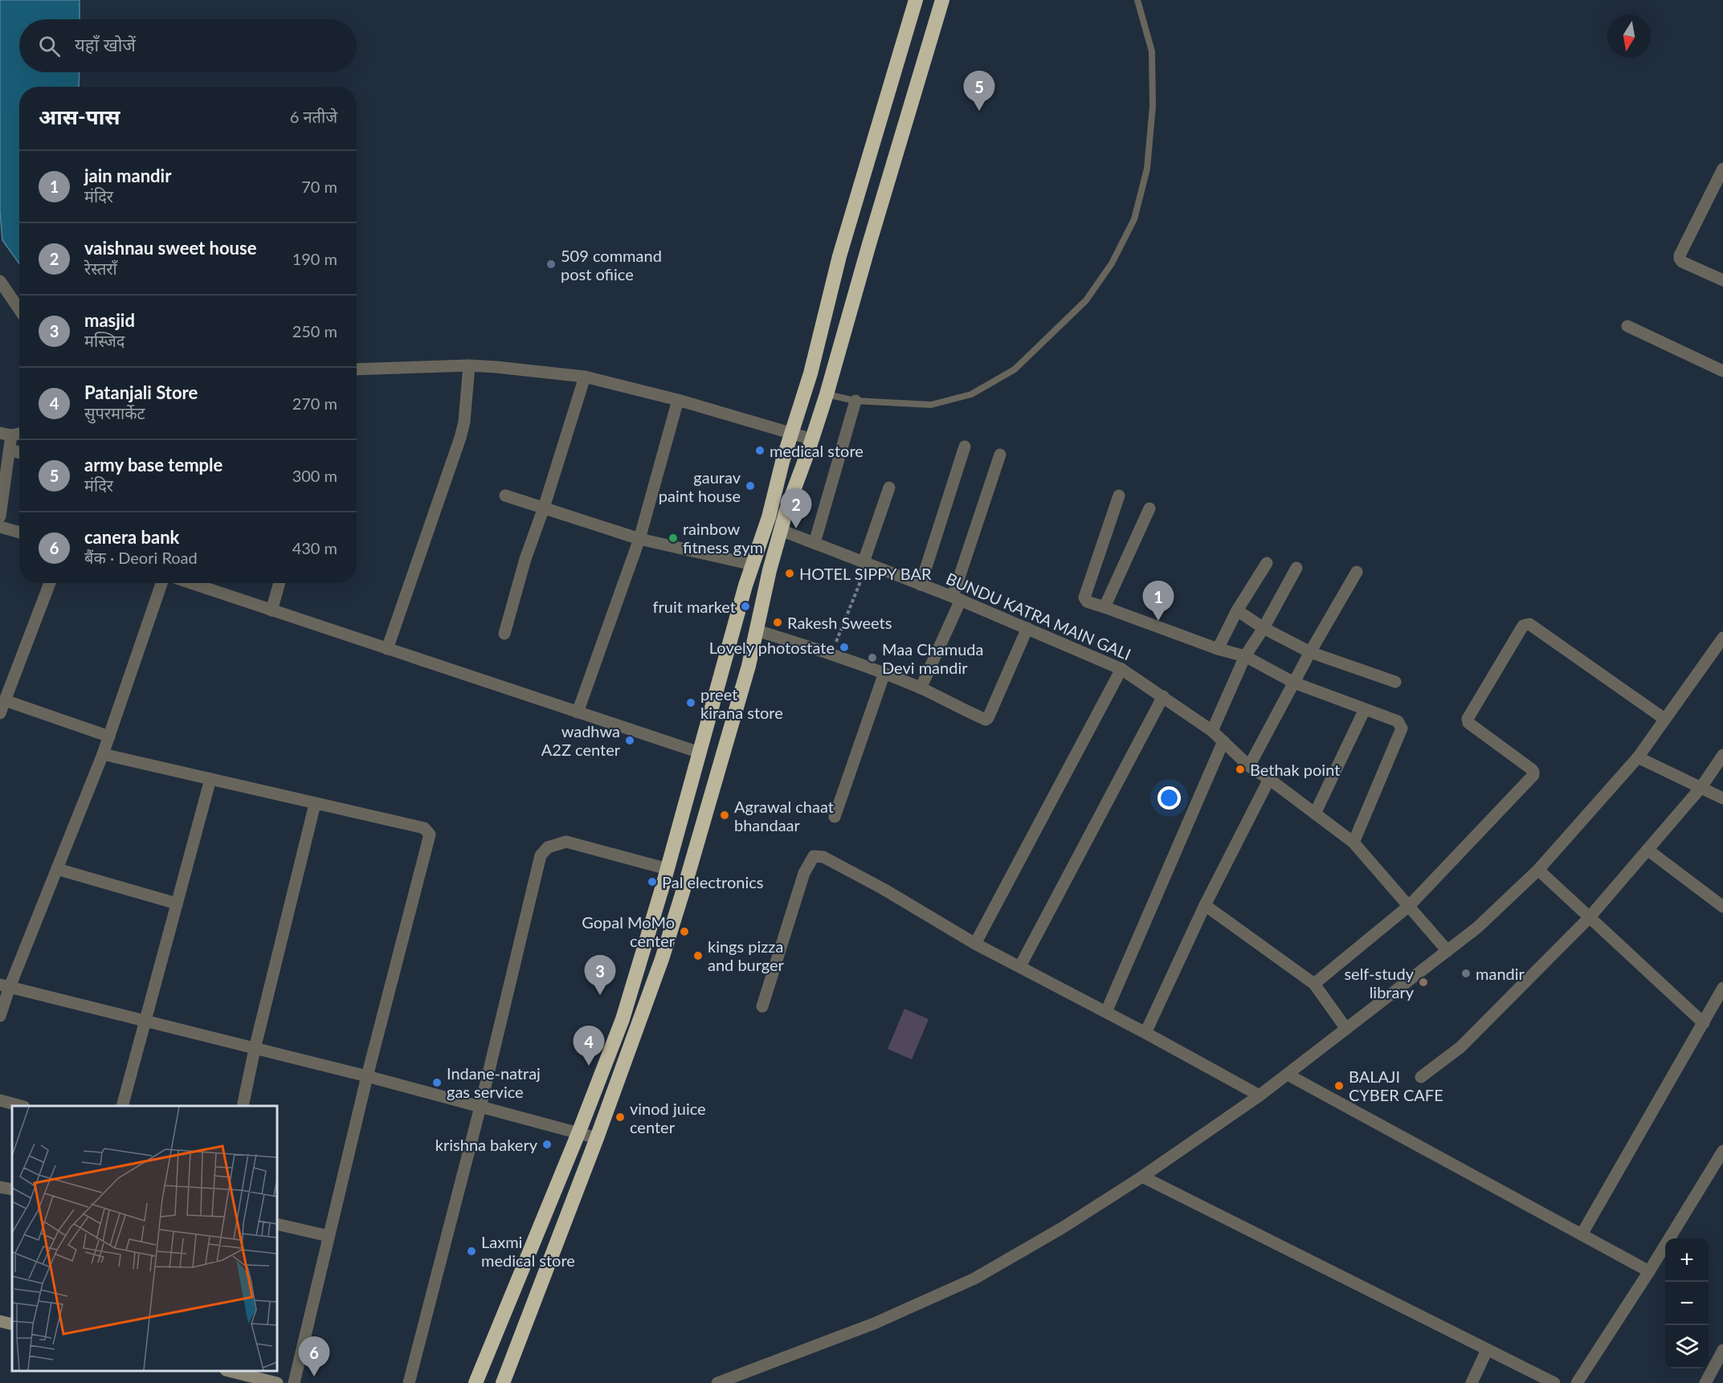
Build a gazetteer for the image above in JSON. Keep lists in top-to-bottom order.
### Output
{
  "streets": {
    "street": ["BUNDU KATRA MAIN GALI"]
  },
  "places": [
    "509 command post ofiice",
    "medical store",
    "gaurav paint house",
    "rainbow fitness gym",
    "HOTEL SIPPY BAR",
    "fruit market",
    "Rakesh Sweets",
    "Lovely photostate",
    "Maa Chamuda Devi mandir",
    "preet kirana store",
    "wadhwa A2Z center",
    "Bethak point",
    "Agrawal chaat bhandaar",
    "Pal electronics",
    "Gopal MoMo center",
    "kings pizza and burger",
    "mandir",
    "self-study library",
    "Indane-natraj gas service",
    "BALAJI CYBER CAFE",
    "vinod juice center",
    "krishna bakery",
    "Laxmi medical store"
  ],
  "north": "bottom",
  "page": {
    "search": "यहाँ खोजें",
    "pins": [
      "5",
      "2",
      "1",
      "3",
      "4",
      "6"
    ],
    "heading": ["आस-पास", "6 नतीजे"],
    "list": [
      {
        "mark": "1",
        "name": "jain mandir",
        "note": "मंदिर",
        "value": "70 m"
      },
      {
        "mark": "2",
        "name": "vaishnau sweet house",
        "note": "रेस्तराँ",
        "value": "190 m"
      },
      {
        "mark": "3",
        "name": "masjid",
        "note": "मस्जिद",
        "value": "250 m"
      },
      {
        "mark": "4",
        "name": "Patanjali Store",
        "note": "सुपरमार्केट",
        "value": "270 m"
      },
      {
        "mark": "5",
        "name": "army base temple",
        "note": "मंदिर",
        "value": "300 m"
      },
      {
        "mark": "6",
        "name": "canera bank",
        "note": "बैंक · Deori Road",
        "value": "430 m"
      }
    ],
    "map_buttons": ["+", "−"]
  }
}
